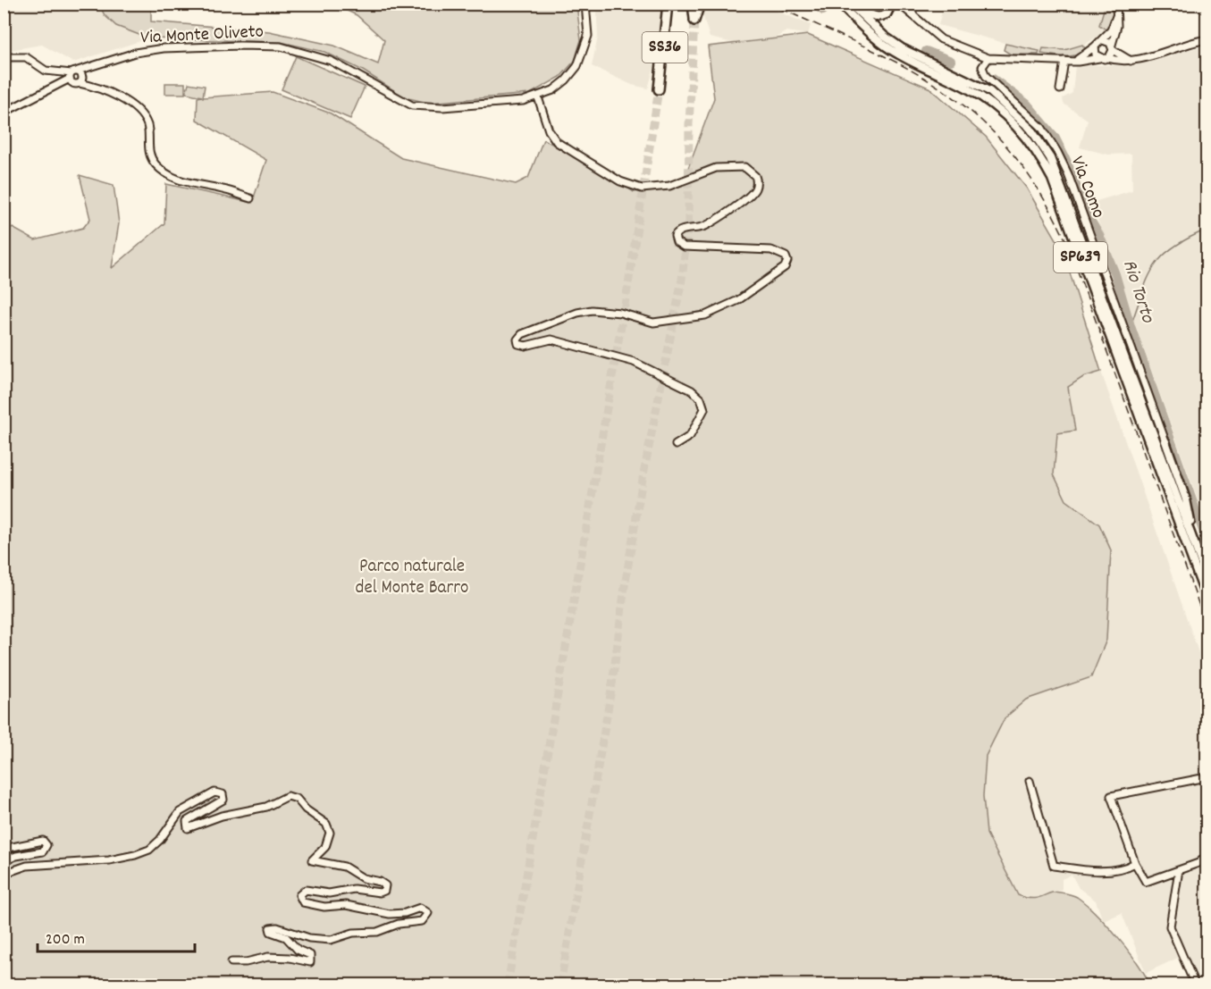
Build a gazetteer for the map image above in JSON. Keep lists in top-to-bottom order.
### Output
{
  "streets": {
    "highway": ["SS36"],
    "main road": ["SP639"],
    "street": ["Via Monte Oliveto", "Via Como"]
  },
  "water": ["Rio Torto"],
  "parks": ["Parco naturale del Monte Barro"],
  "scale_bar": "200 m"
}
